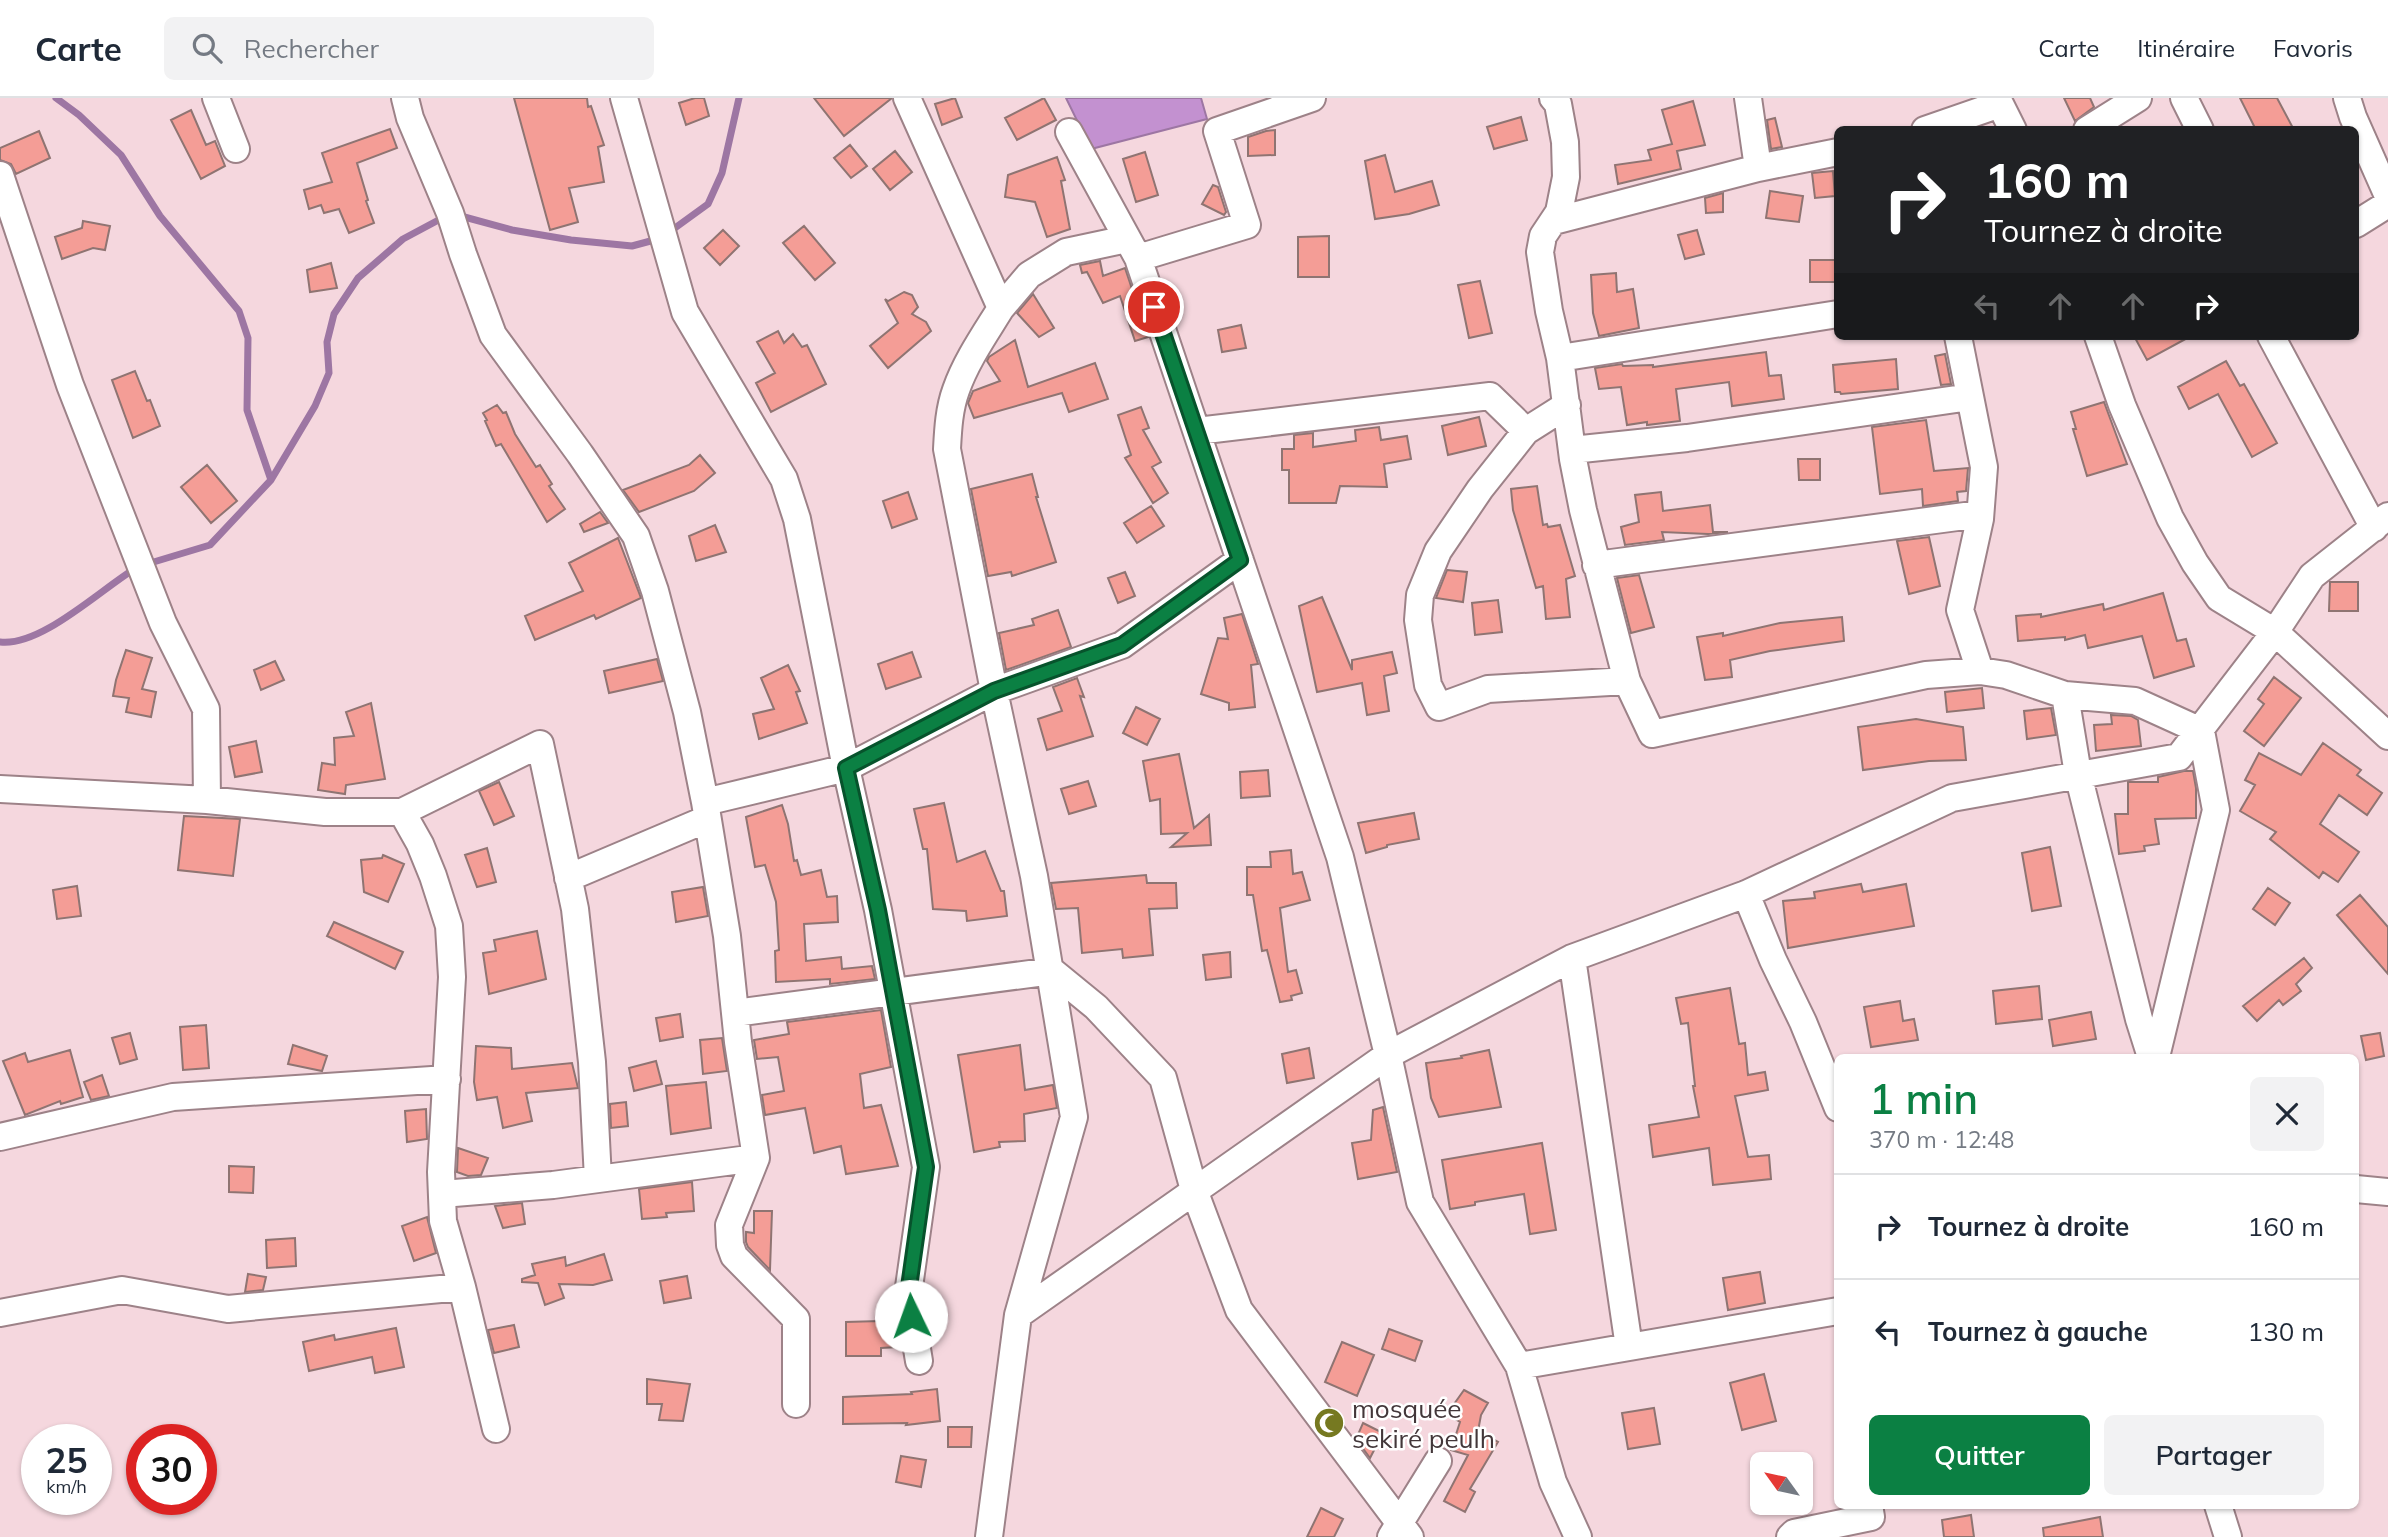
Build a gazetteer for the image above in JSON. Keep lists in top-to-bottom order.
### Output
{
  "places": {
    "mosque": ["mosquée sekiré peulh"]
  },
  "north": "top left",
  "page": {
    "header": "Carte",
    "search": "Rechercher",
    "nav": ["Carte", "Itinéraire", "Favoris"],
    "turn": ["160 m", "Tournez à droite"],
    "heading": ["1 min", "370 m · 12:48"],
    "list": [
      {
        "name": "Tournez à droite",
        "value": "160 m"
      },
      {
        "name": "Tournez à gauche",
        "value": "130 m"
      }
    ],
    "buttons": ["Quitter", "Partager"],
    "speed": "25 km/h",
    "limit": "30"
  }
}
